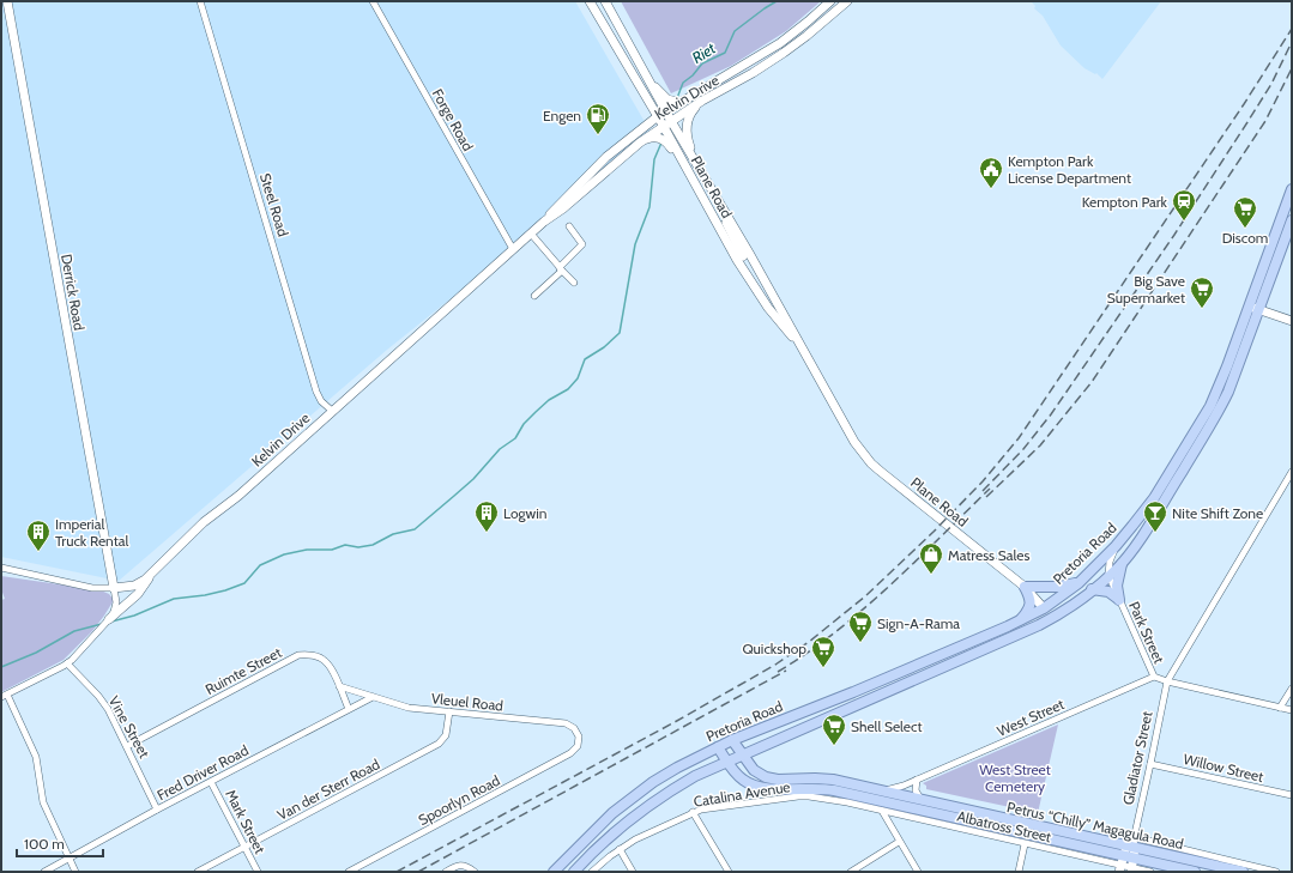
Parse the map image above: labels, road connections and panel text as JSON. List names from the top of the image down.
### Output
{
  "streets": {
    "main road": ["Pretoria Road", "Petrus “Chilly” Magagula Road"],
    "street": [
      "Kelvin Drive",
      "Forge Road",
      "Plane Road",
      "Steel Road",
      "Derrick Road",
      "Park Street",
      "Ruimte Street",
      "Vleuel Road",
      "West Street",
      "Vine Street",
      "Gladiator Street",
      "Willow Street",
      "Fred Driver Road",
      "Van der Sterr Road",
      "Catalina Avenue",
      "Spoorlyn Road",
      "Mark Street",
      "Albatross Street"
    ]
  },
  "crossings": [
    ["Kelvin Drive", "Forge Road"],
    ["Kelvin Drive", "Plane Road"],
    ["Kelvin Drive", "Steel Road"],
    ["Kelvin Drive", "Derrick Road"],
    ["Plane Road", "Pretoria Road"],
    ["Pretoria Road", "Park Street"],
    ["Pretoria Road", "Petrus “Chilly” Magagula Road"],
    ["Park Street", "West Street"],
    ["Park Street", "Gladiator Street"],
    ["Ruimte Street", "Vleuel Road"],
    ["Ruimte Street", "Vine Street"],
    ["Ruimte Street", "Fred Driver Road"],
    ["Vleuel Road", "Fred Driver Road"],
    ["Vleuel Road", "Van der Sterr Road"],
    ["Vleuel Road", "Spoorlyn Road"],
    ["West Street", "Petrus “Chilly” Magagula Road"],
    ["Vine Street", "Fred Driver Road"],
    ["Gladiator Street", "Willow Street"],
    ["Gladiator Street", "Petrus “Chilly” Magagula Road"],
    ["Gladiator Street", "Albatross Street"],
    ["Fred Driver Road", "Mark Street"],
    ["Van der Sterr Road", "Mark Street"],
    ["Catalina Avenue", "Albatross Street"],
    ["Petrus “Chilly” Magagula Road", "Albatross Street"]
  ],
  "water": ["Riet"],
  "parks": ["West Street Cemetery"],
  "places": {
    "fuel station": ["Engen"],
    "public building": ["Kempton Park License Department"],
    "station": ["Kempton Park"],
    "supermarket": [
      "Discom",
      "Big Save Supermarket",
      "Sign-A-Rama",
      "Quickshop",
      "Shell Select"
    ],
    "building": ["Logwin", "Imperial Truck Rental"],
    "bar": ["Nite Shift Zone"],
    "shop": ["Matress Sales"]
  },
  "scale_bar": "100 m"
}
